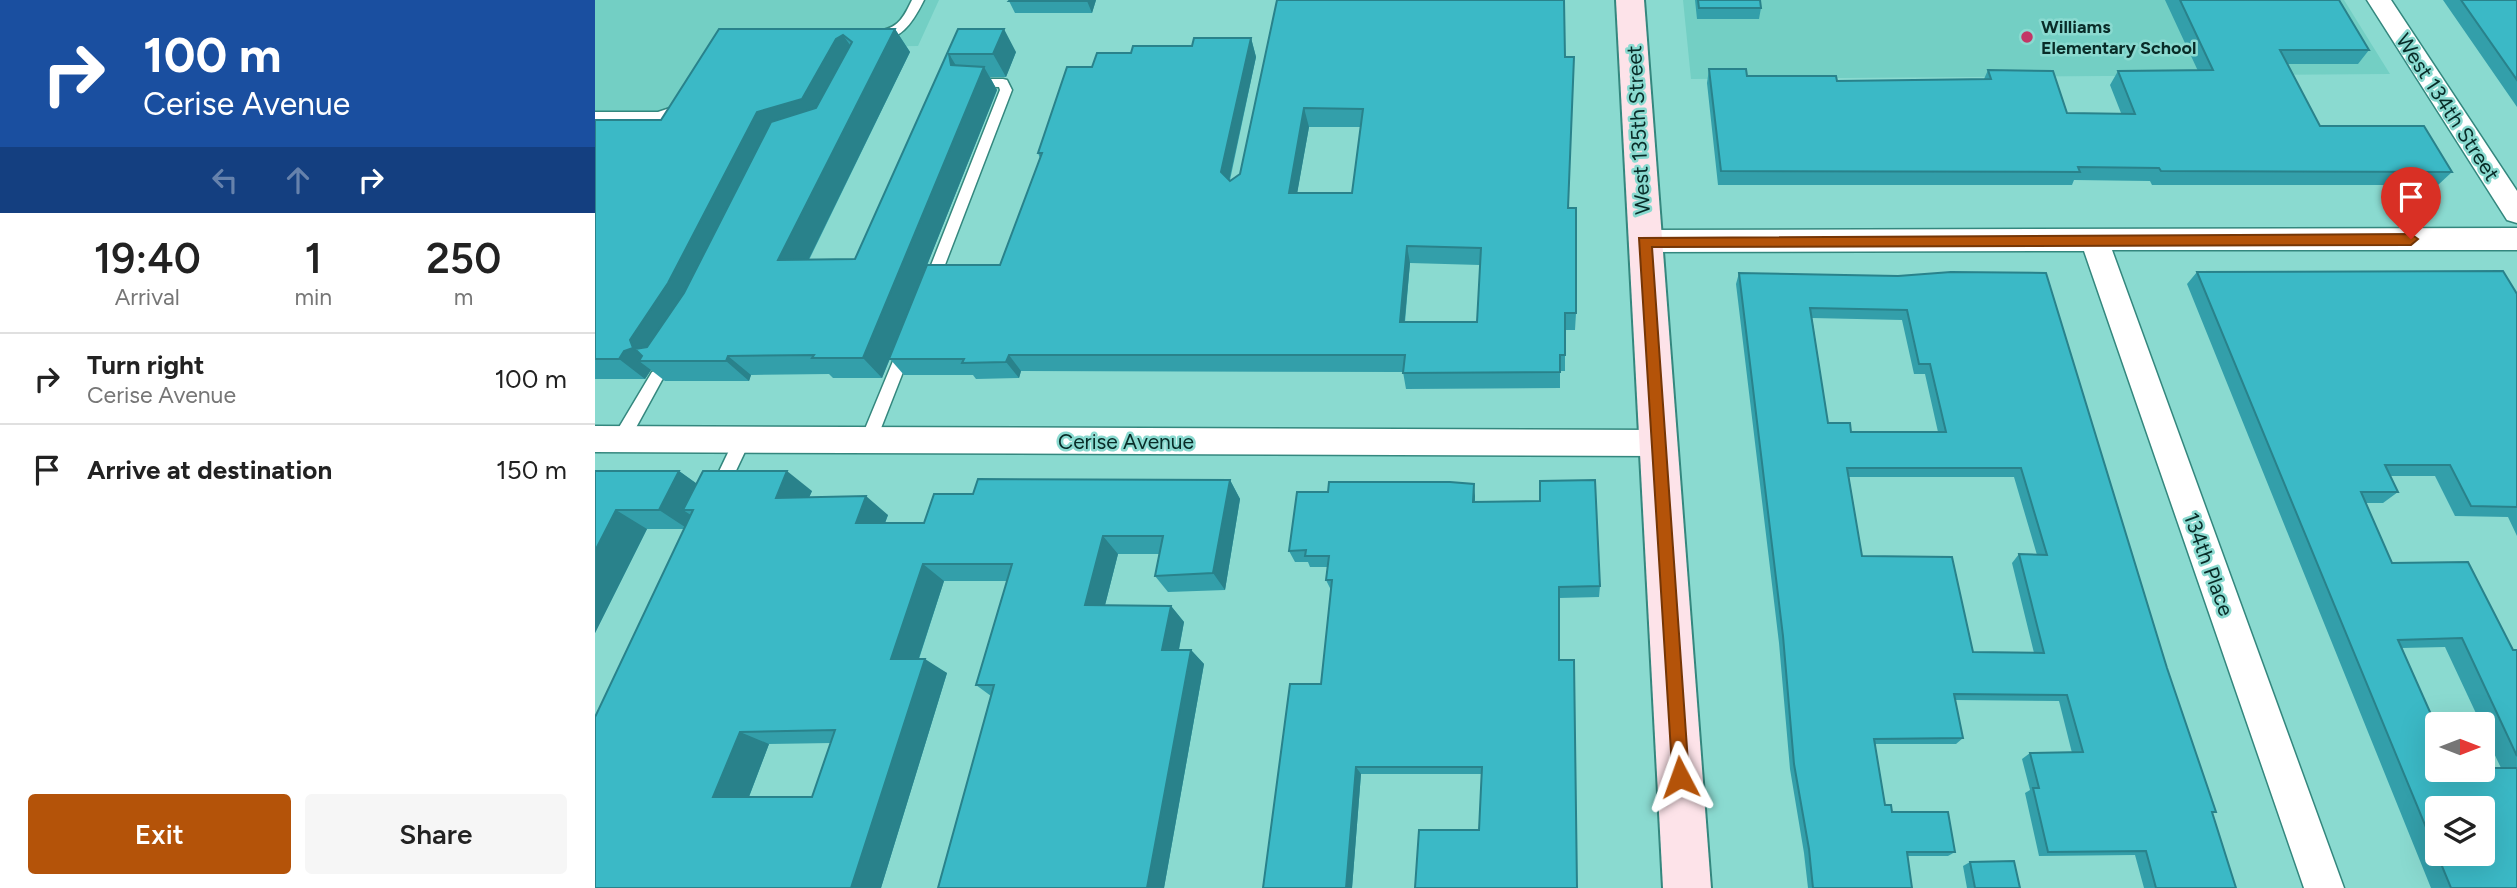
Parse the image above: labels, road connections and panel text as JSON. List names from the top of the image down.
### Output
{
  "streets": {
    "street": [
      "West 134th Street",
      "West 135th Street",
      "Cerise Avenue",
      "134th Place"
    ]
  },
  "crossings": [
    ["West 135th Street", "Cerise Avenue"]
  ],
  "places": ["Williams Elementary School"],
  "north": "right",
  "page": {
    "turn": ["100 m", "Cerise Avenue"],
    "eta": [
      "19:40",
      "Arrival",
      "1",
      "min",
      "250",
      "m"
    ],
    "list": [
      {
        "name": "Turn right",
        "note": "Cerise Avenue",
        "value": "100 m"
      },
      {
        "name": "Arrive at destination",
        "value": "150 m"
      }
    ],
    "buttons": ["Exit", "Share"]
  }
}
